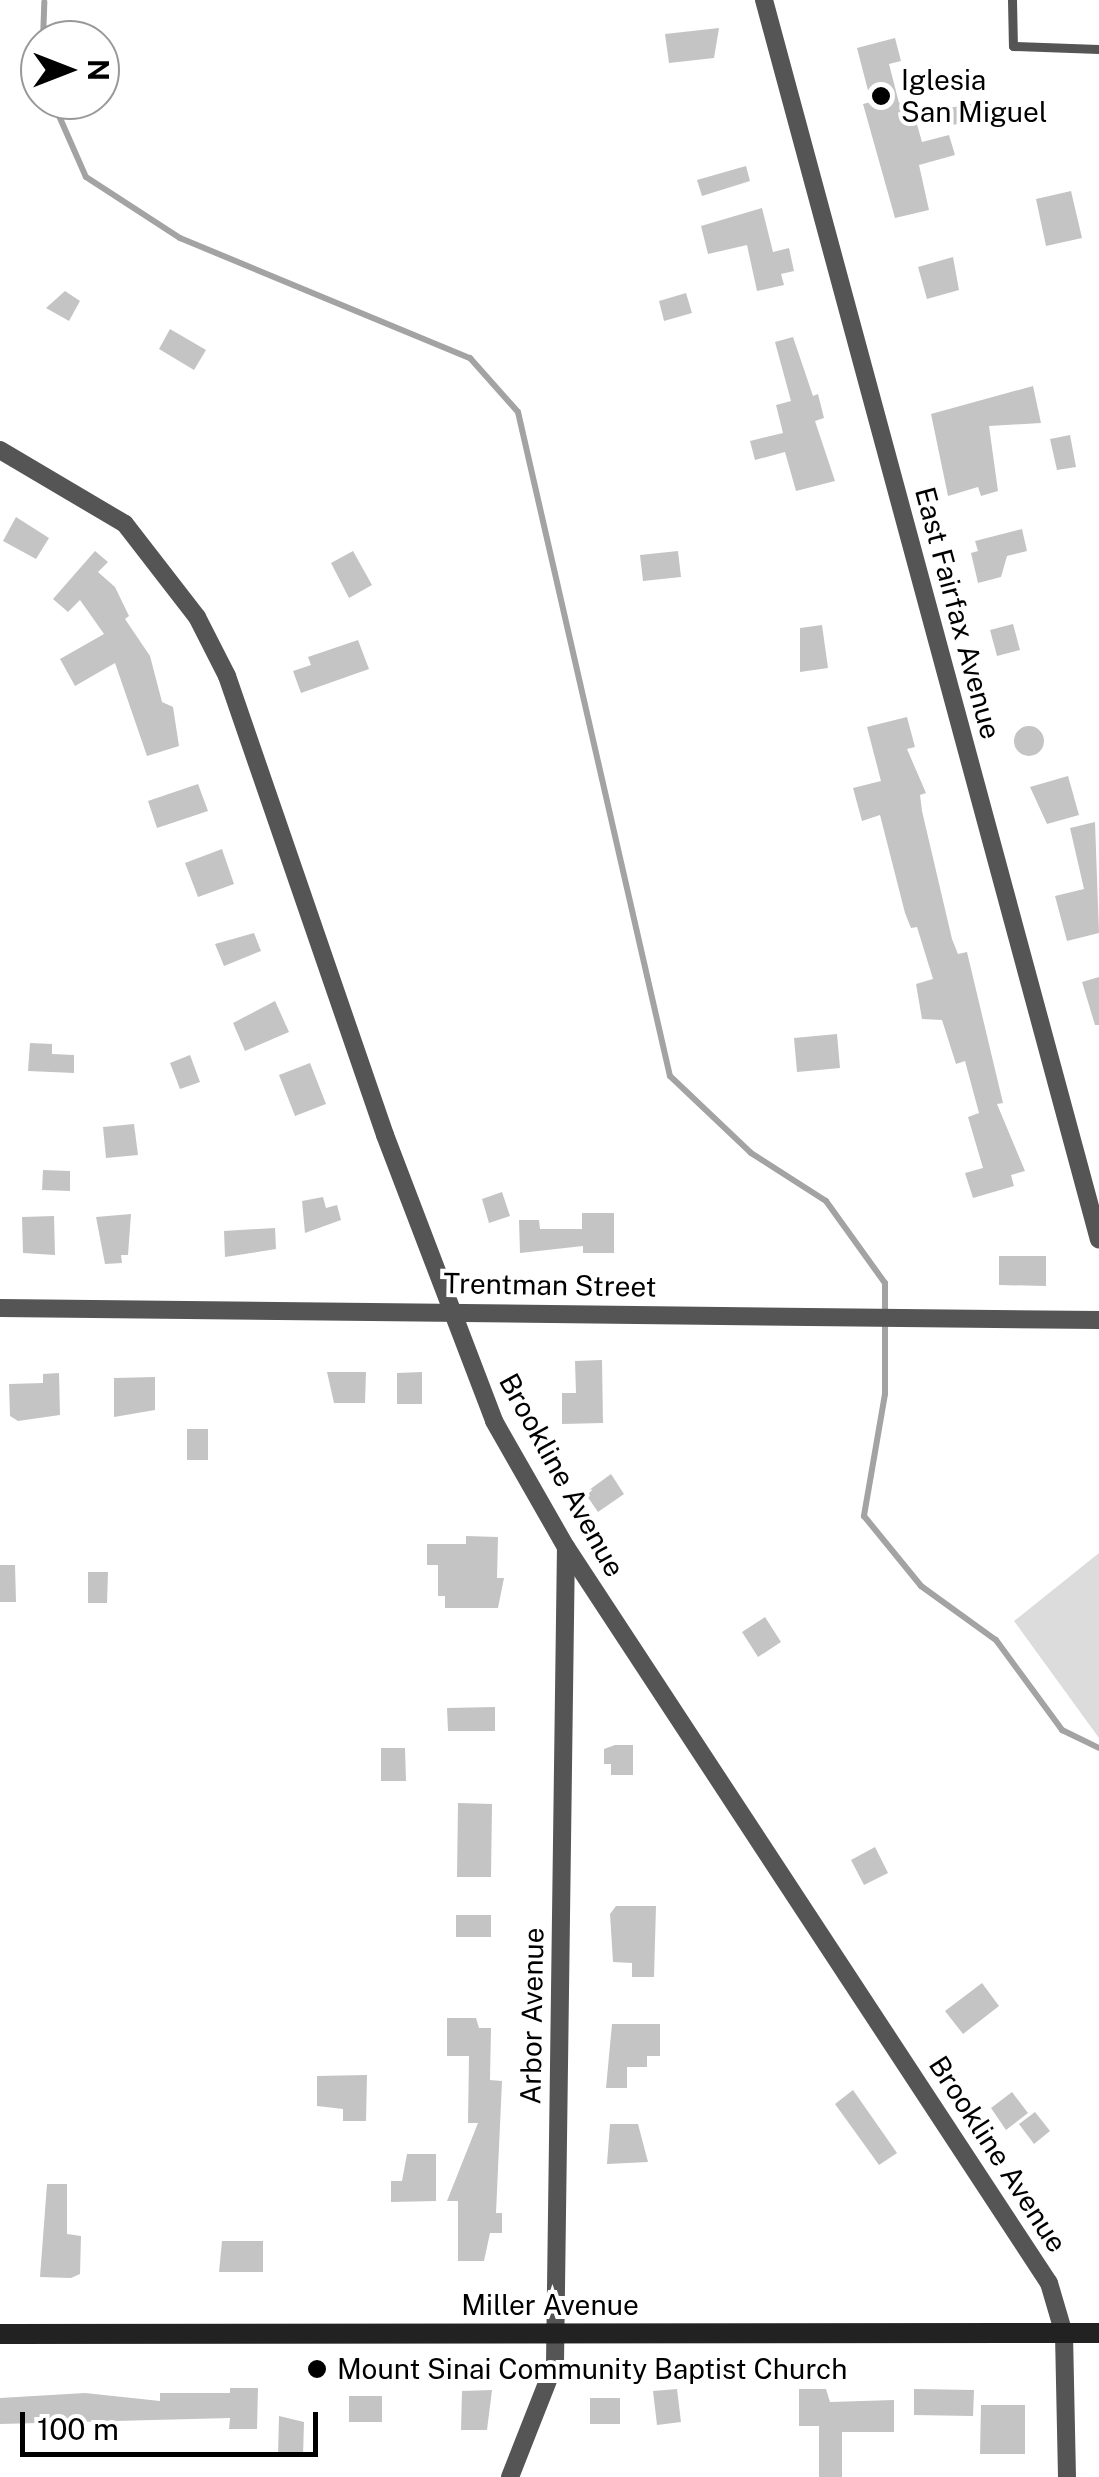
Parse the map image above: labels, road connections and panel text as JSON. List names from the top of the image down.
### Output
{
  "streets": {
    "main road": ["Miller Avenue"],
    "street": [
      "East Fairfax Avenue",
      "Trentman Street",
      "Brookline Avenue",
      "Arbor Avenue"
    ]
  },
  "crossings": [
    ["Trentman Street", "Brookline Avenue"],
    ["Brookline Avenue", "Arbor Avenue"],
    ["Brookline Avenue", "Miller Avenue"],
    ["Arbor Avenue", "Miller Avenue"]
  ],
  "places": ["Iglesia San Miguel", "Mount Sinai Community Baptist Church"],
  "scale_bar": "100 m",
  "north": "right"
}
